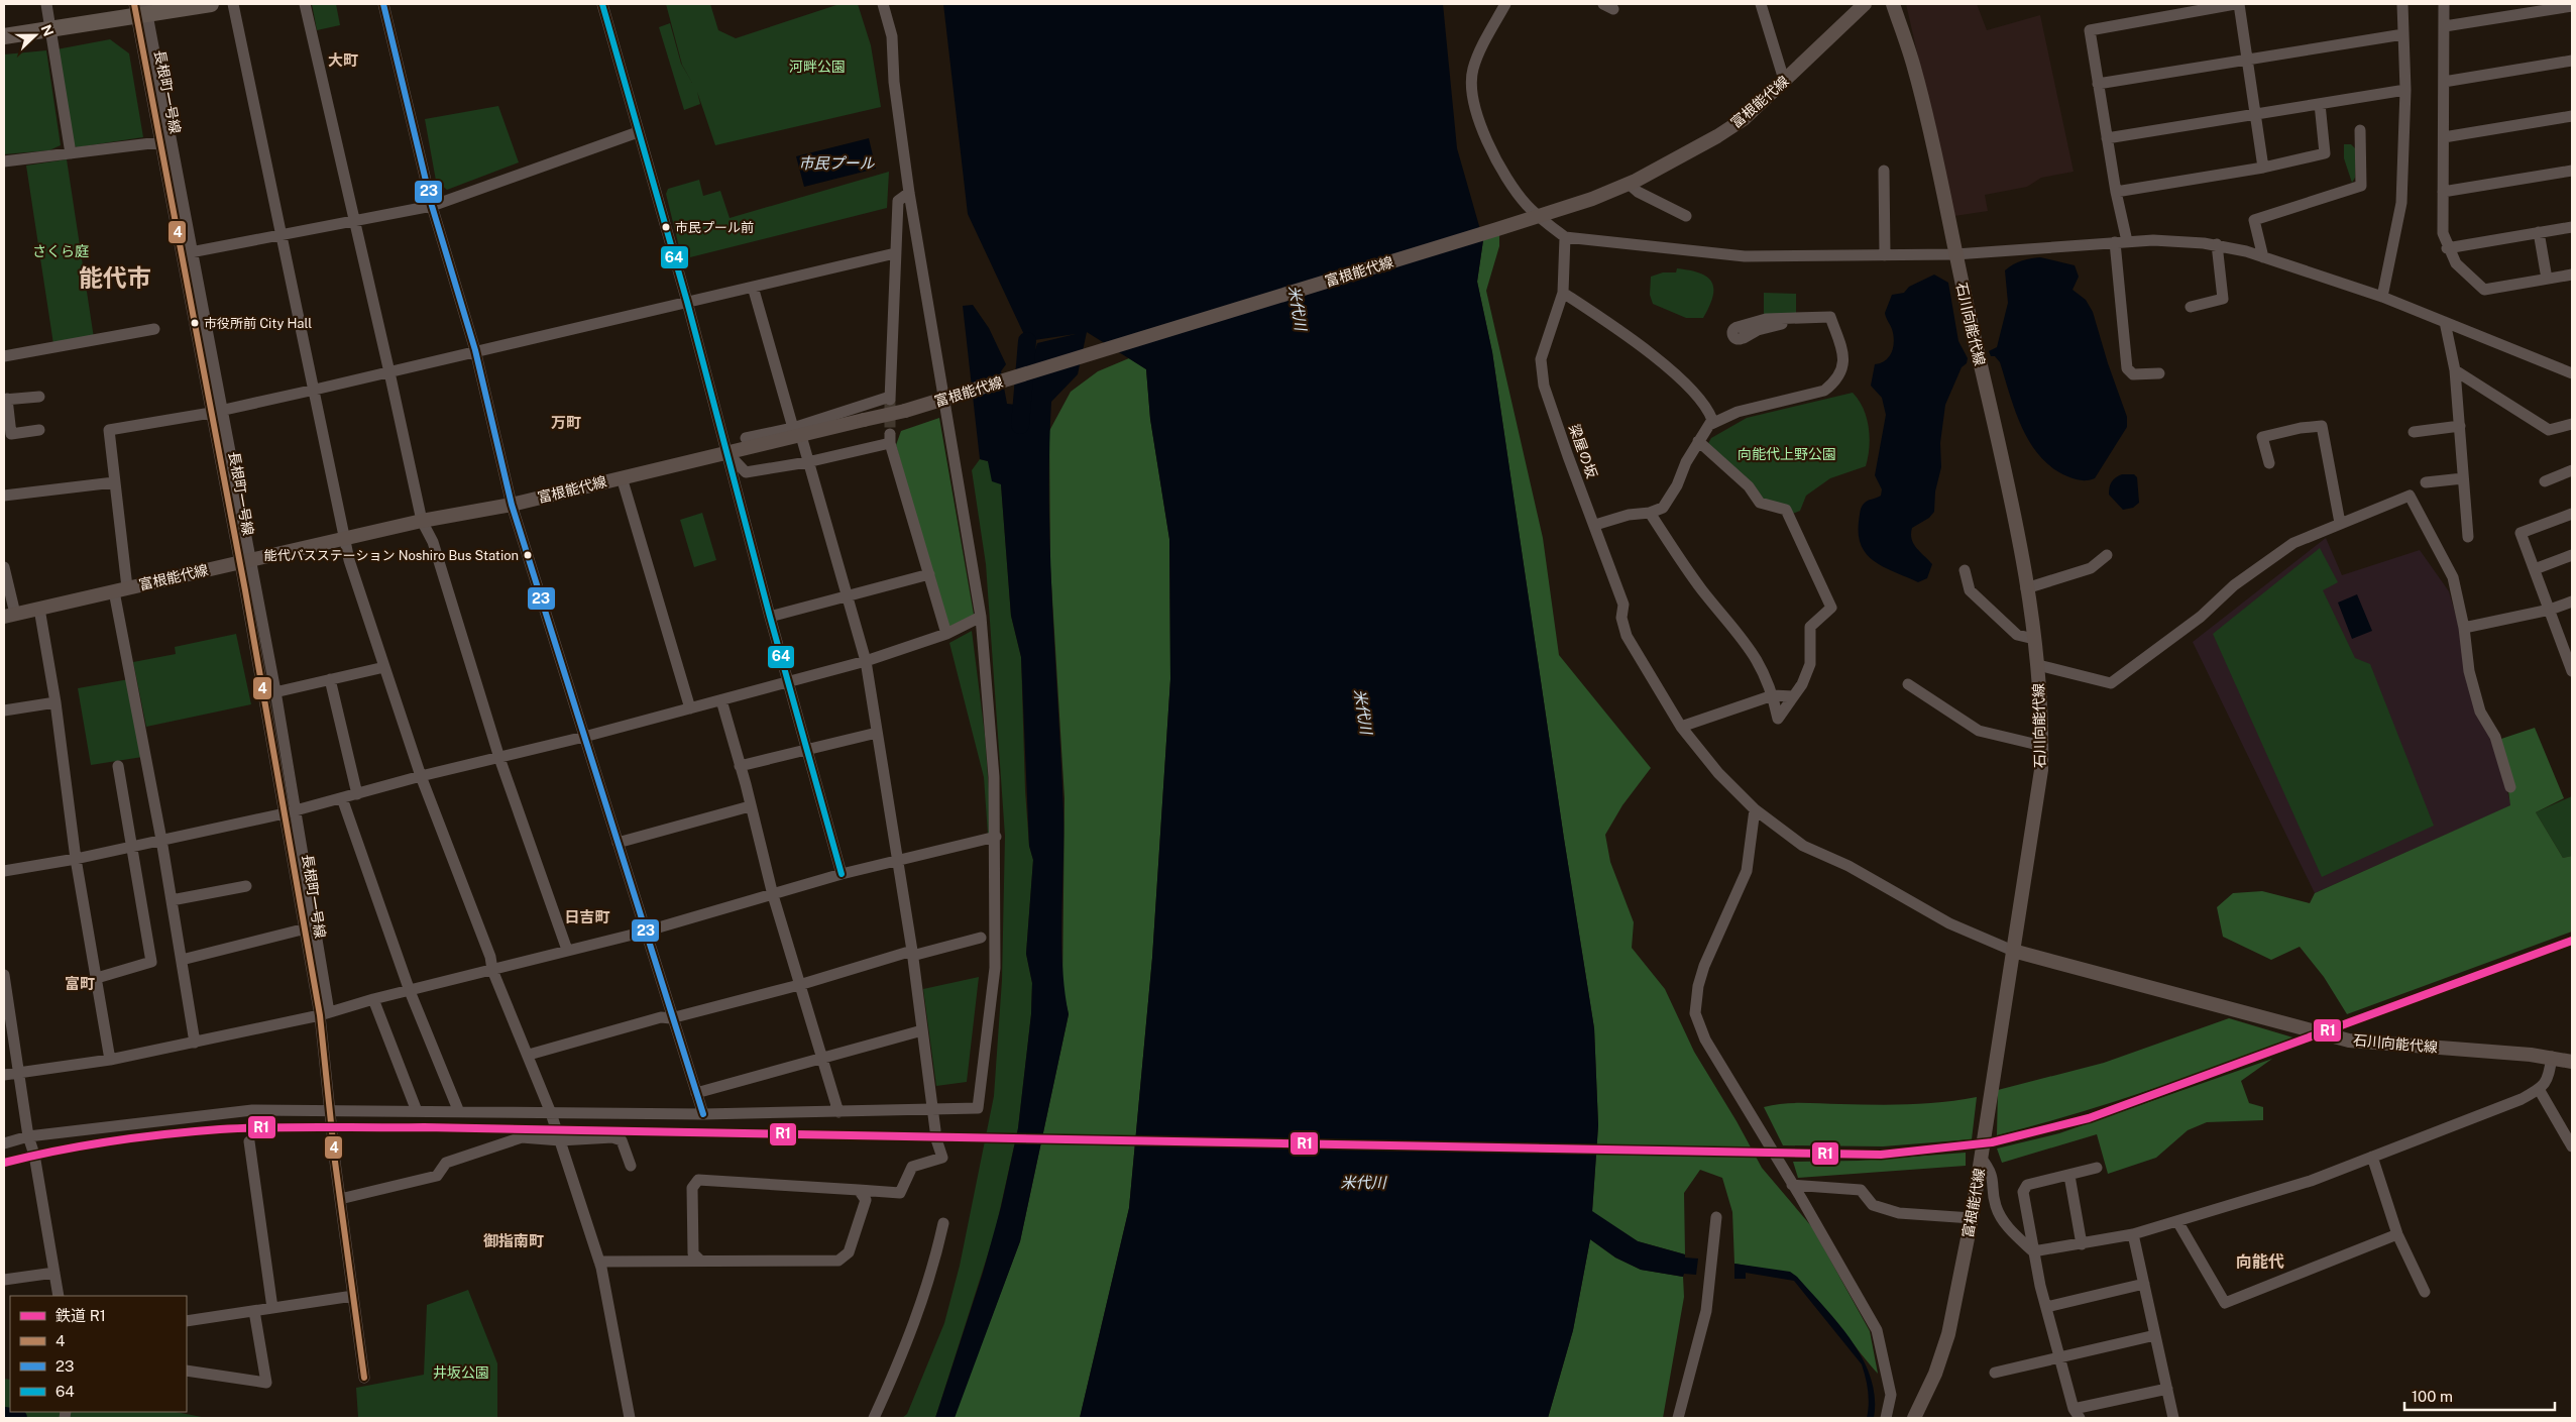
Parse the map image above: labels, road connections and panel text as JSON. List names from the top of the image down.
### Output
{
  "streets": {
    "main road": ["富根能代線", "石川向能代線"],
    "street": ["長根町一号線", "梁屋の坂"]
  },
  "crossings": [
    ["長根町一号線", "富根能代線"],
    ["富根能代線", "石川向能代線"],
    ["富根能代線", "梁屋の坂"],
    ["石川向能代線", "梁屋の坂"]
  ],
  "districts": [
    "大町",
    "能代市",
    "万町",
    "日吉町",
    "富町",
    "御指南町",
    "向能代"
  ],
  "water": ["市民プール", "米代川"],
  "parks": [
    "河畔公園",
    "さくら庭",
    "向能代上野公園",
    "井坂公園"
  ],
  "places": ["市民プール前", "市役所前 City Hall", "能代バスステーション Noshiro Bus Station"],
  "lines": [
    "transit line 4",
    "transit line 23",
    "transit line 64",
    "rail line R1"
  ],
  "legend": [
    "鉄道 R1",
    "4",
    "23",
    "64"
  ],
  "scale_bar": "100 m",
  "north": "right"
}
